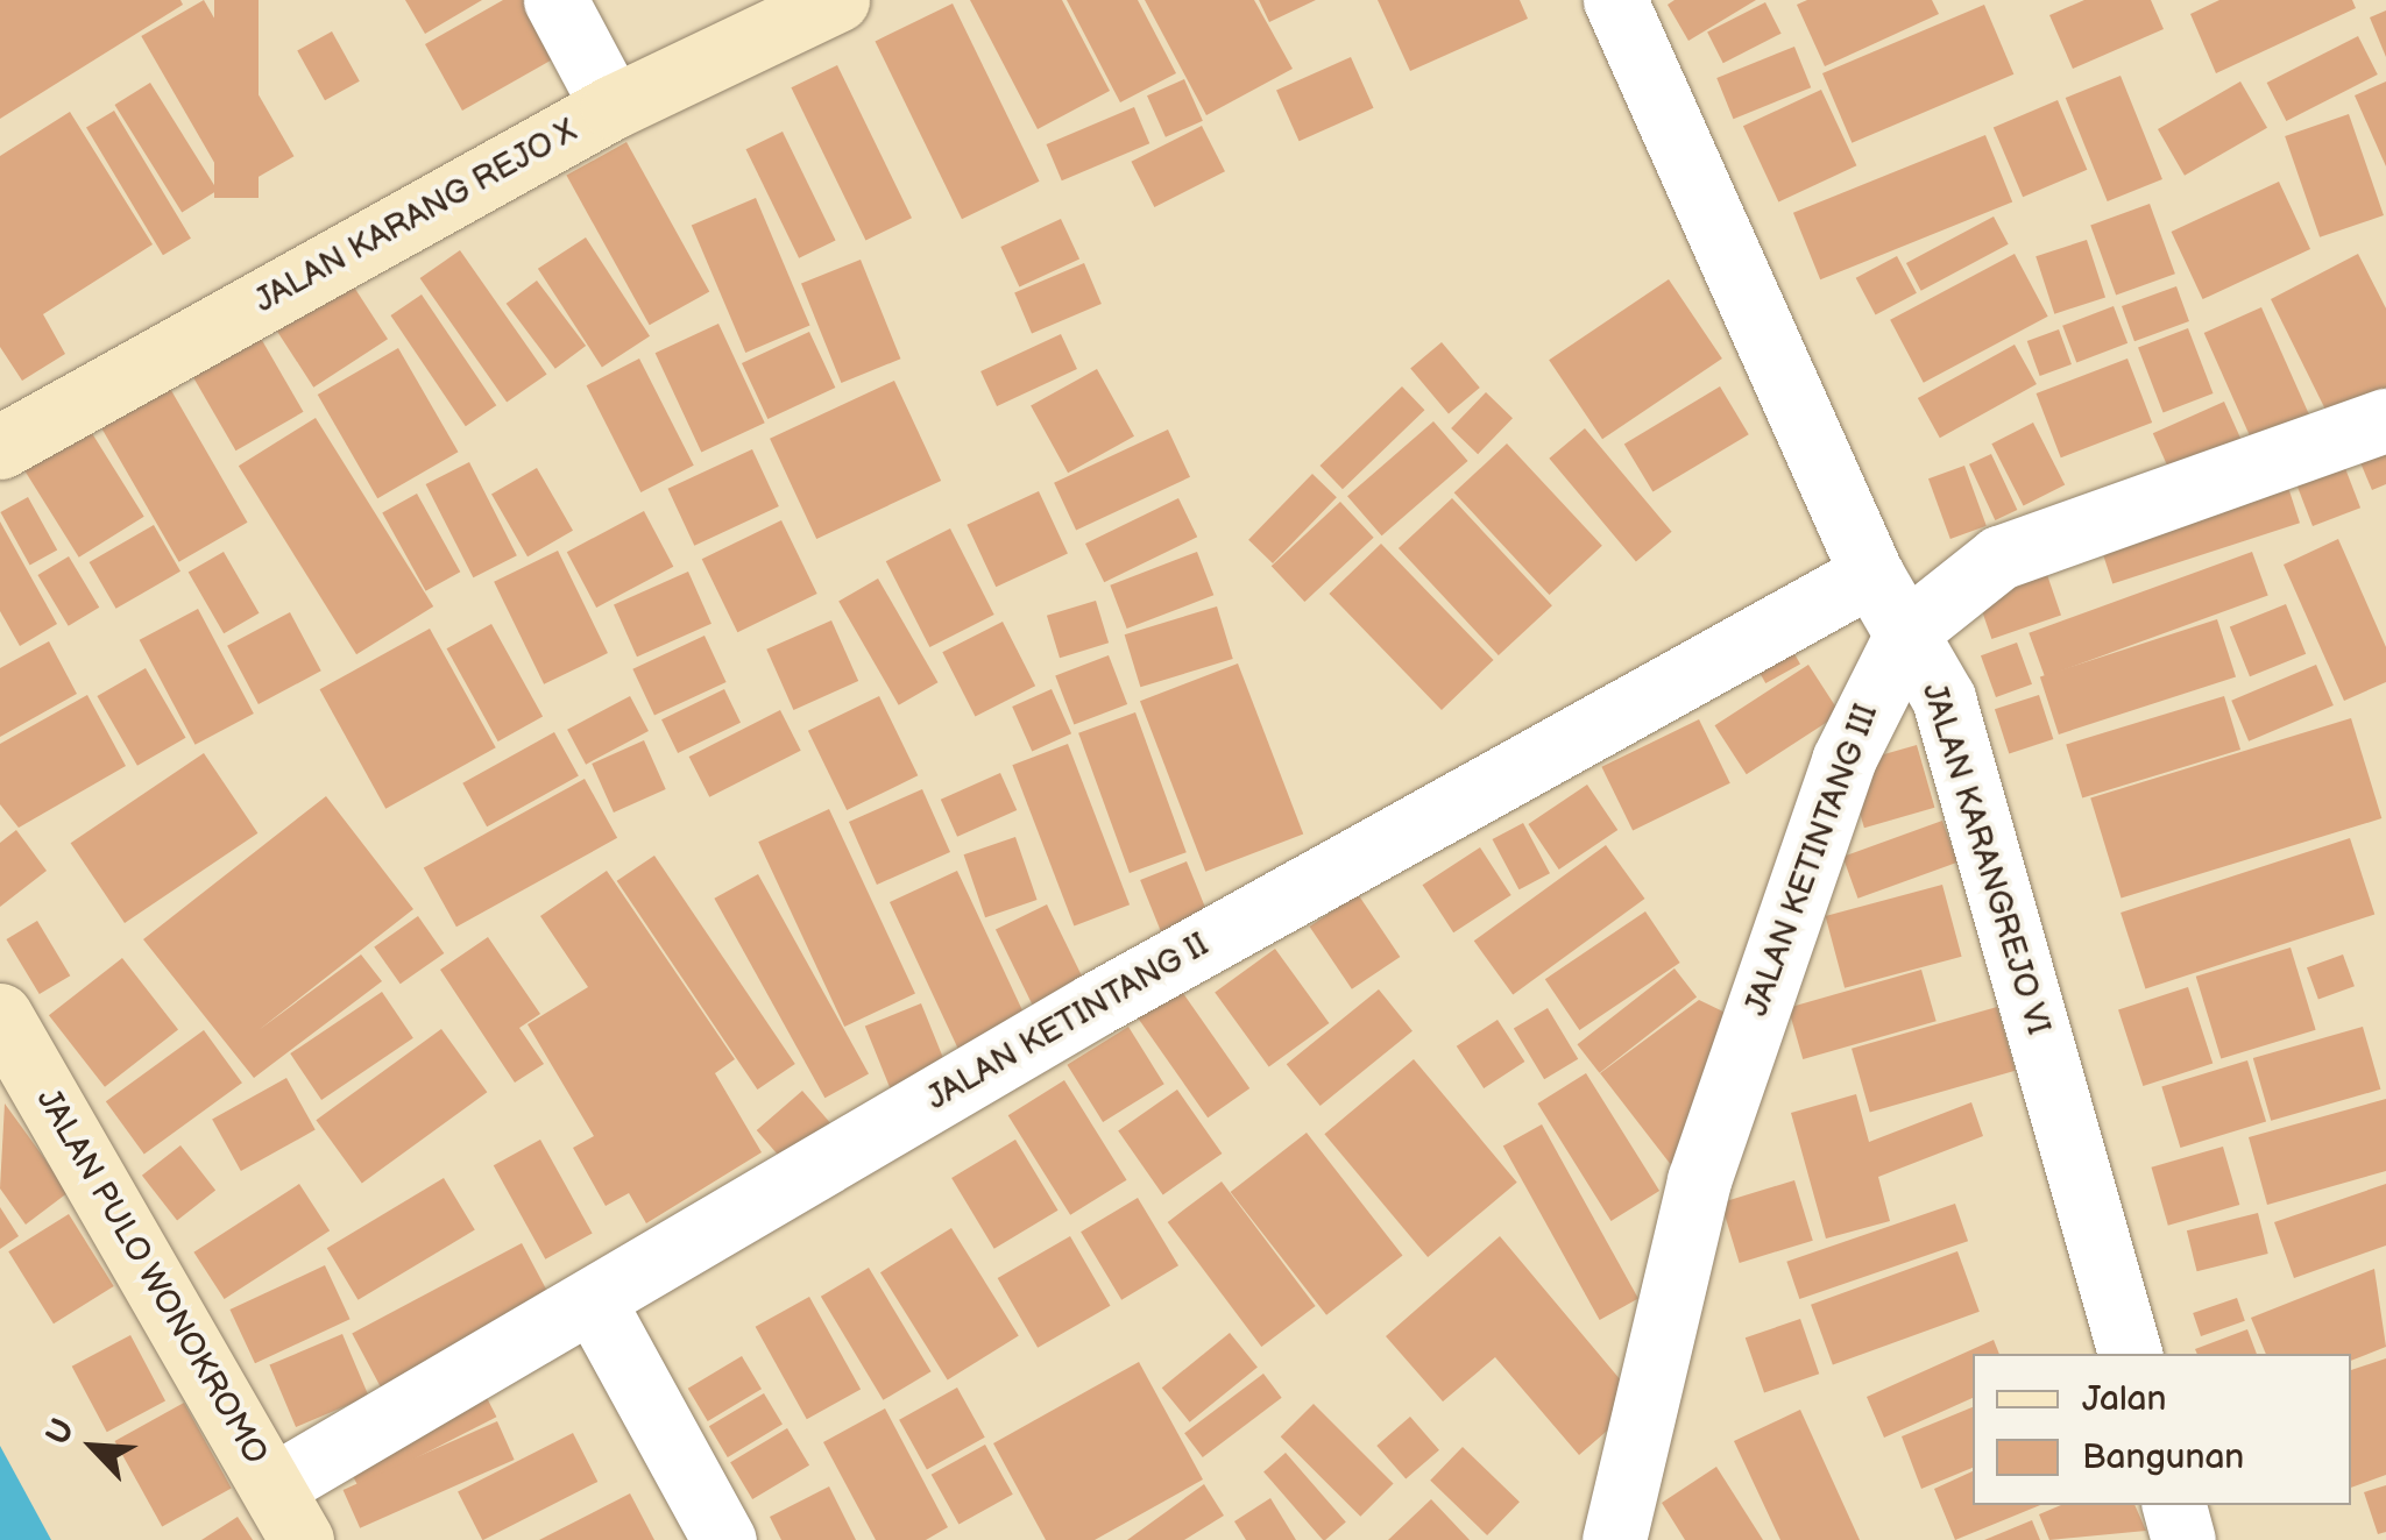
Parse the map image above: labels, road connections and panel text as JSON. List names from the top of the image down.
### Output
{
  "streets": {
    "street": [
      "JALAN KARANG REJO X",
      "JALAN KARANGREJO VI",
      "JALAN KETINTANG III",
      "JALAN KETINTANG II",
      "JALAN PULO WONOKROMO"
    ]
  },
  "crossings": [
    ["JALAN KARANGREJO VI", "JALAN KETINTANG III"],
    ["JALAN KARANGREJO VI", "JALAN KETINTANG II"],
    ["JALAN KETINTANG II", "JALAN PULO WONOKROMO"]
  ],
  "legend": ["Jalan", "Bangunan"],
  "north": "top left"
}
